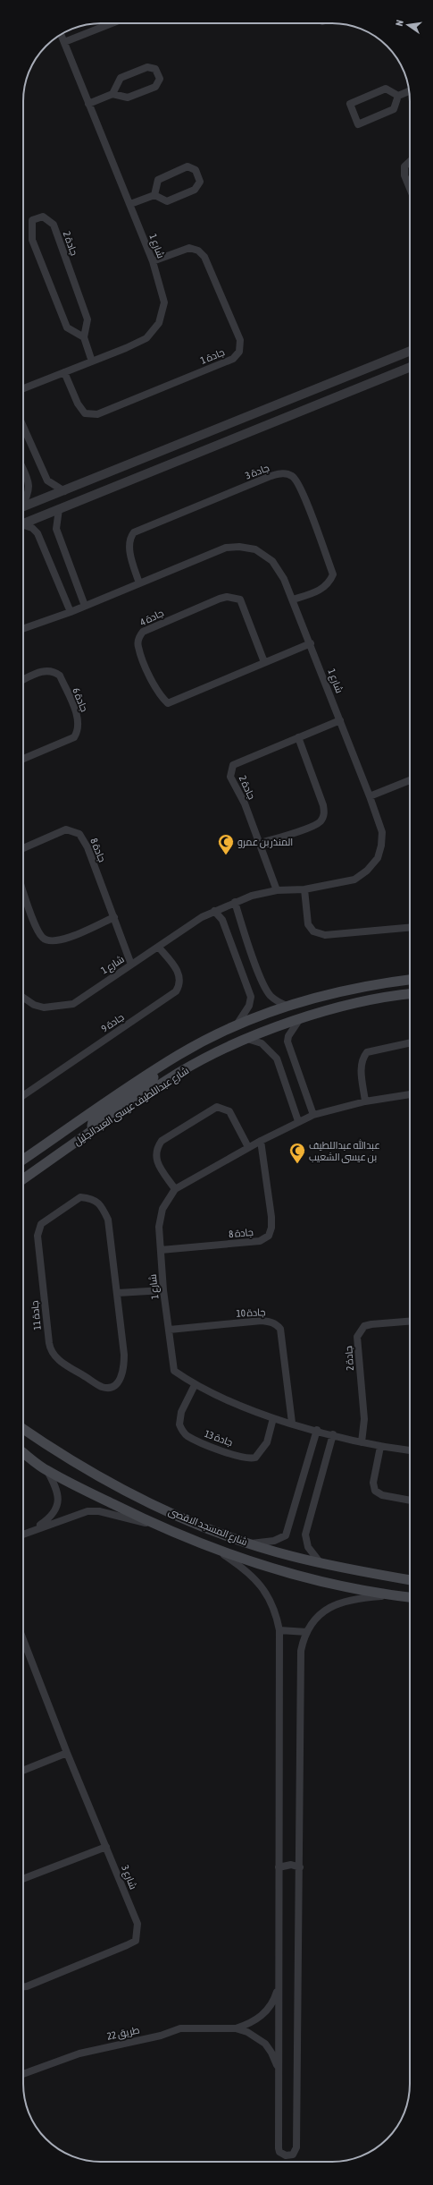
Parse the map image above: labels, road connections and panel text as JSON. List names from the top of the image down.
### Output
{
  "streets": {
    "main road": ["شارع عبداللطيف عيسى العبدالجليل", "شارع المسجد الاقصى"],
    "street": [
      "جادة 2",
      "شارع 1",
      "جادة 1",
      "جادة 3",
      "جادة 4",
      "جادة 6",
      "جادة 8",
      "جادة 9",
      "جادة 10",
      "جادة 11",
      "جادة 13",
      "شارع 3",
      "طريق 22"
    ]
  },
  "crossings": [
    ["جادة 2", "شارع 1"],
    ["شارع 1", "جادة 1"],
    ["شارع 1", "جادة 3"],
    ["شارع 1", "جادة 4"],
    ["شارع 1", "جادة 8"],
    ["شارع 1", "جادة 9"],
    ["شارع 1", "جادة 10"],
    ["شارع 1", "جادة 13"]
  ],
  "places": {
    "mosque": ["المنذر بن عمرو", "عبدالله عبداللطيف بن عيسى الشعيب"]
  },
  "north": "left"
}
